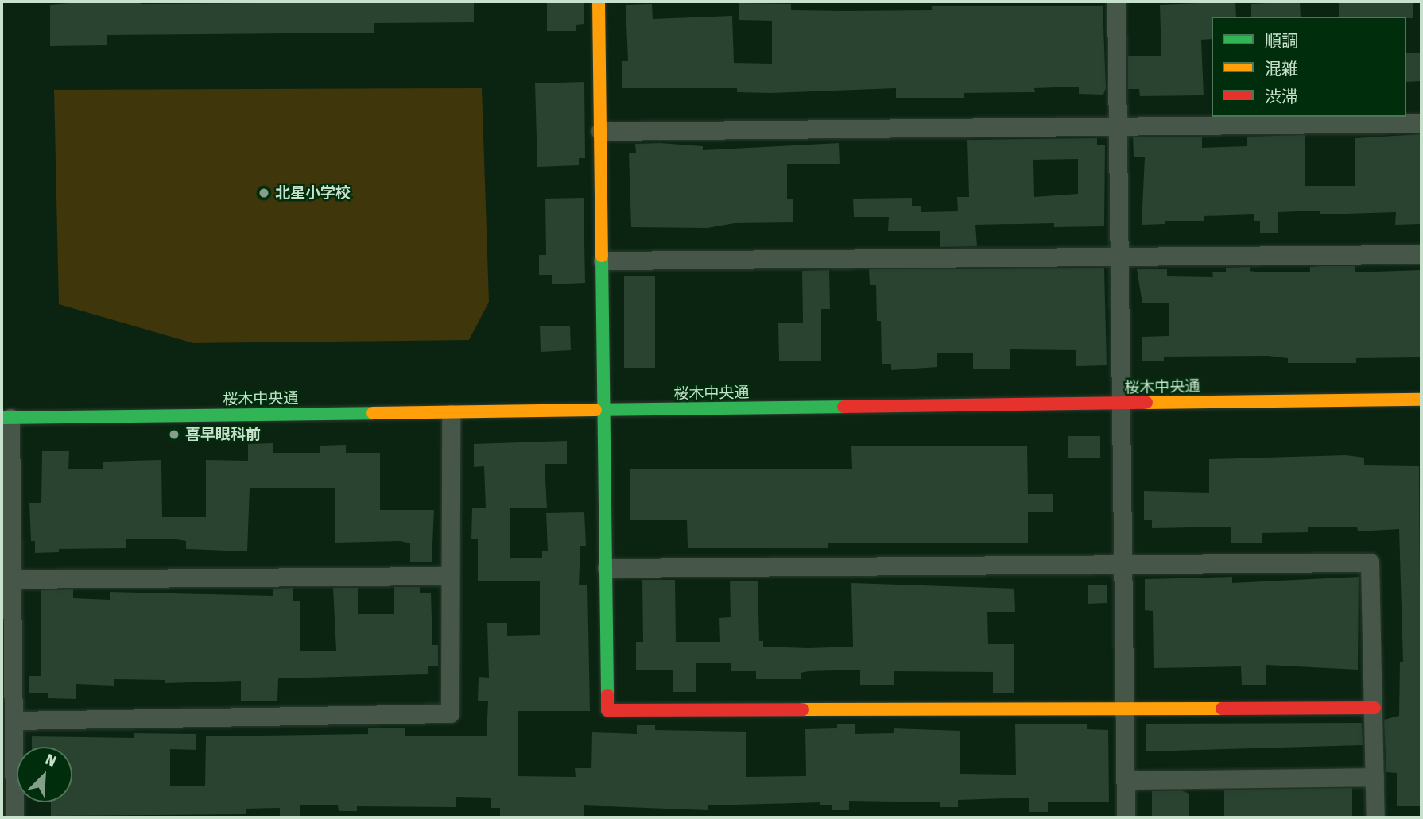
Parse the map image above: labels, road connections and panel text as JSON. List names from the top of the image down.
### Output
{
  "streets": {
    "street": ["桜木中央通"]
  },
  "places": ["北星小学校", "喜早眼科前"],
  "legend": ["順調", "混雑", "渋滞"],
  "north": "top right"
}
